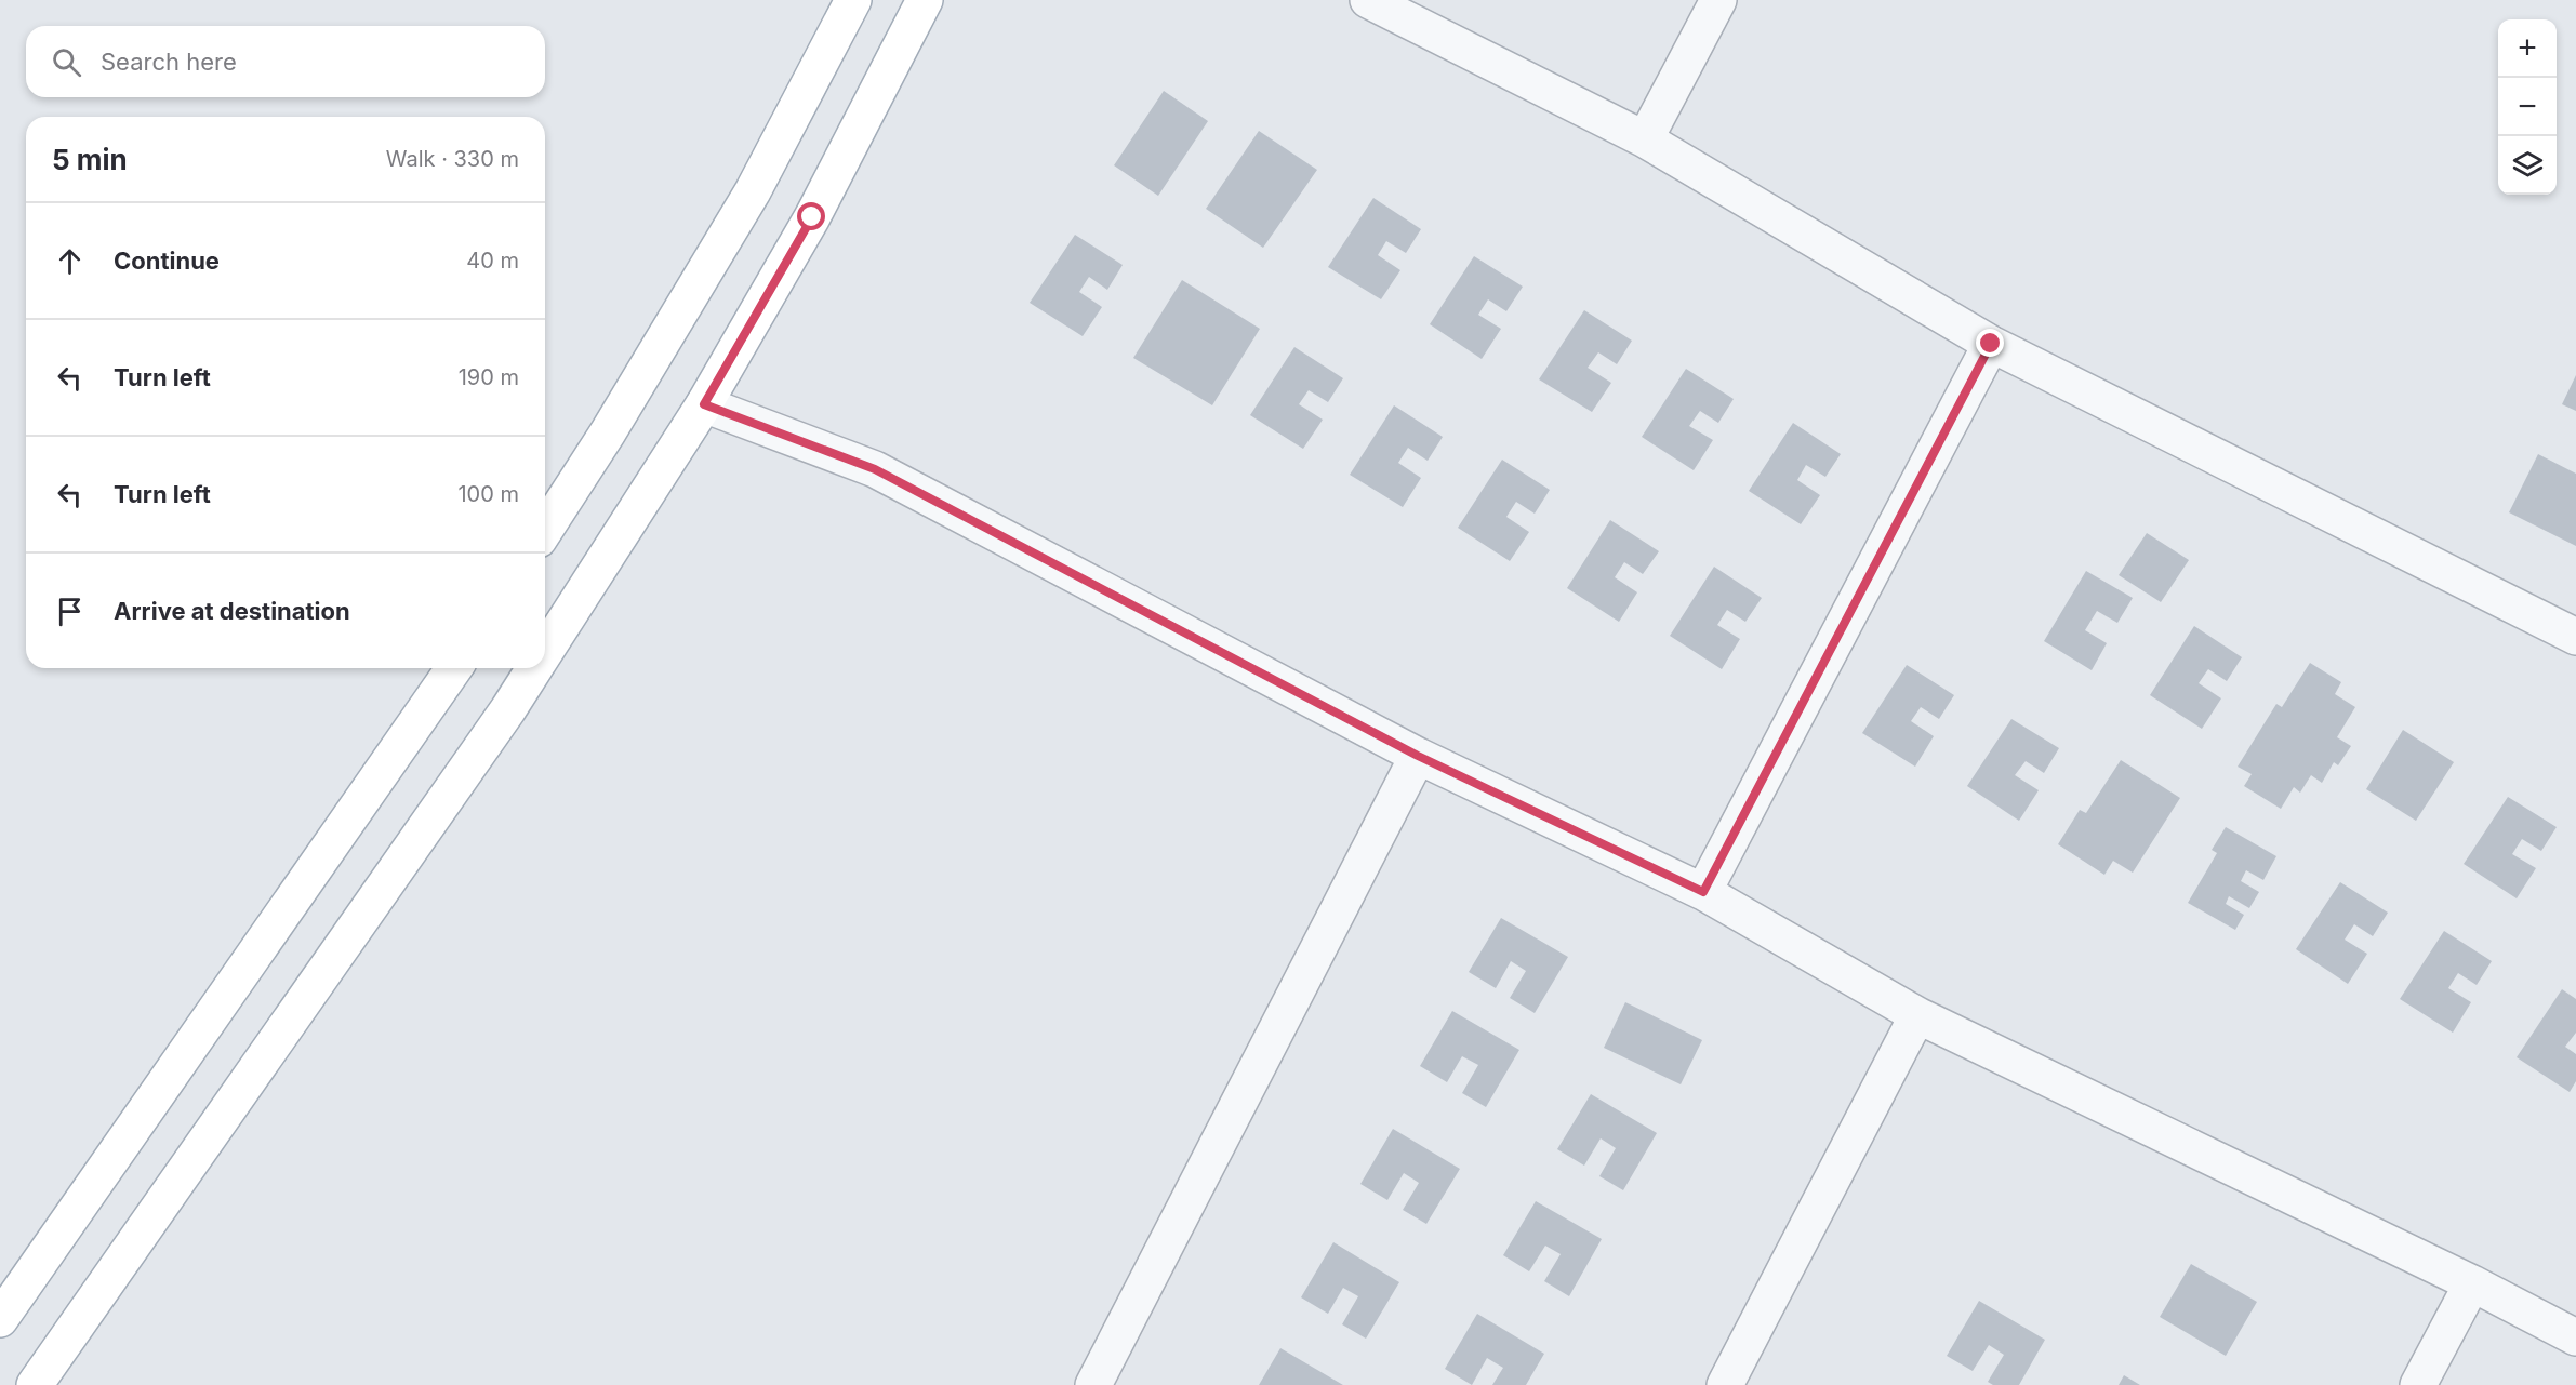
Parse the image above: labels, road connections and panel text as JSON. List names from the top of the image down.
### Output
{
  "page": {
    "map_buttons": ["+", "−"],
    "search": "Search here",
    "heading": ["5 min", "Walk · 330 m"],
    "list": [
      ["Continue", "40 m"],
      ["Turn left", "190 m"],
      ["Turn left", "100 m"],
      "Arrive at destination"
    ]
  }
}
